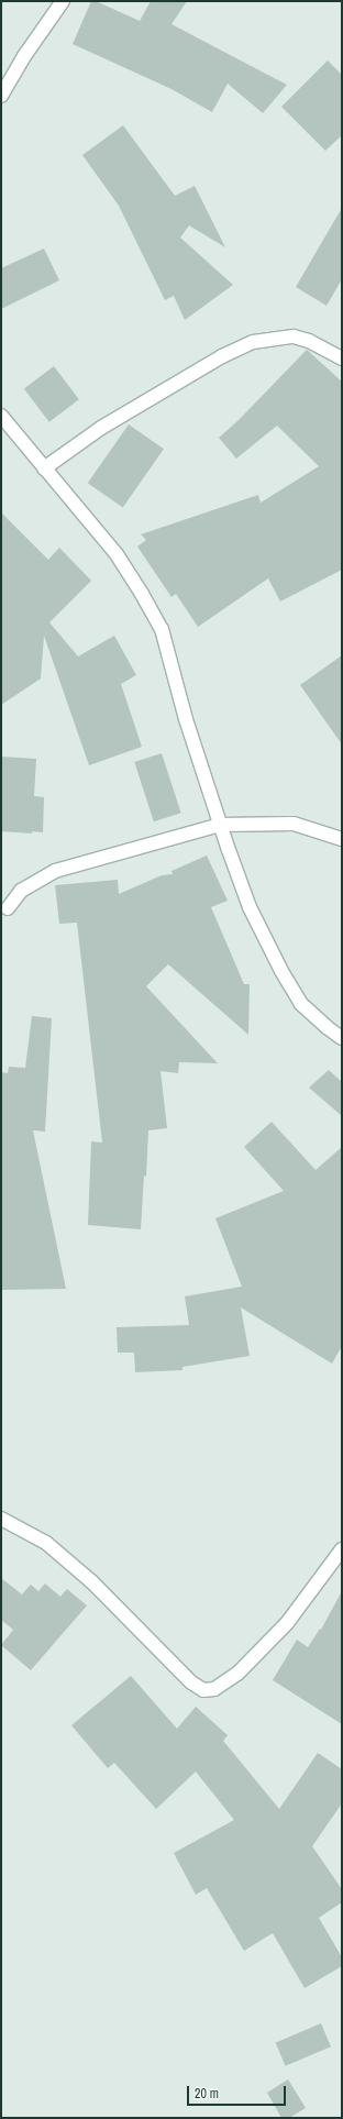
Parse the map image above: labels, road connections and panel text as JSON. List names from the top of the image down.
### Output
{
  "scale_bar": "20 m"
}
